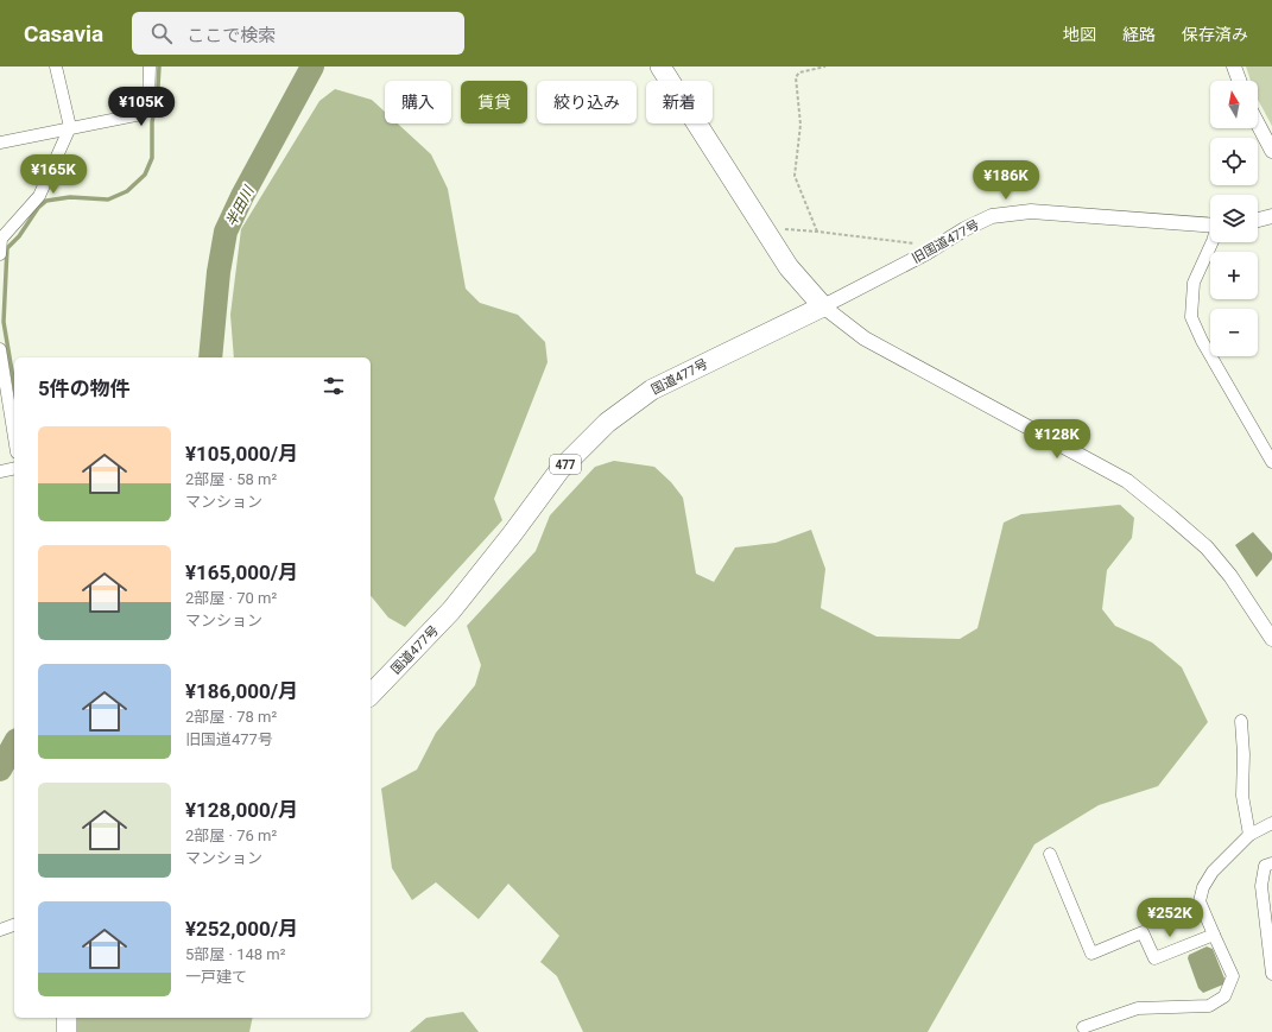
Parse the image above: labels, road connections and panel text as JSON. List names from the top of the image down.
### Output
{
  "streets": {
    "highway": ["国道477号", "477"],
    "street": ["旧国道477号"]
  },
  "crossings": [
    ["旧国道477号", "国道477号"]
  ],
  "water": ["半田川"],
  "north": "top",
  "page": {
    "header": "Casavia",
    "search": "ここで検索",
    "nav": ["地図", "経路", "保存済み"],
    "map_buttons": ["+", "−"],
    "chip": [
      "購入",
      "賃貸",
      "絞り込み",
      "新着"
    ],
    "price": [
      "¥105K",
      "¥165K",
      "¥186K",
      "¥128K",
      "¥252K"
    ],
    "heading": "5件の物件",
    "list": [
      {
        "name": "¥105,000/月",
        "note": "2部屋 · 58 m² · マンション"
      },
      {
        "name": "¥165,000/月",
        "note": "2部屋 · 70 m² · マンション"
      },
      {
        "name": "¥186,000/月",
        "note": "2部屋 · 78 m² · 旧国道477号"
      },
      {
        "name": "¥128,000/月",
        "note": "2部屋 · 76 m² · マンション"
      },
      {
        "name": "¥252,000/月",
        "note": "5部屋 · 148 m² · 一戸建て"
      }
    ]
  }
}
